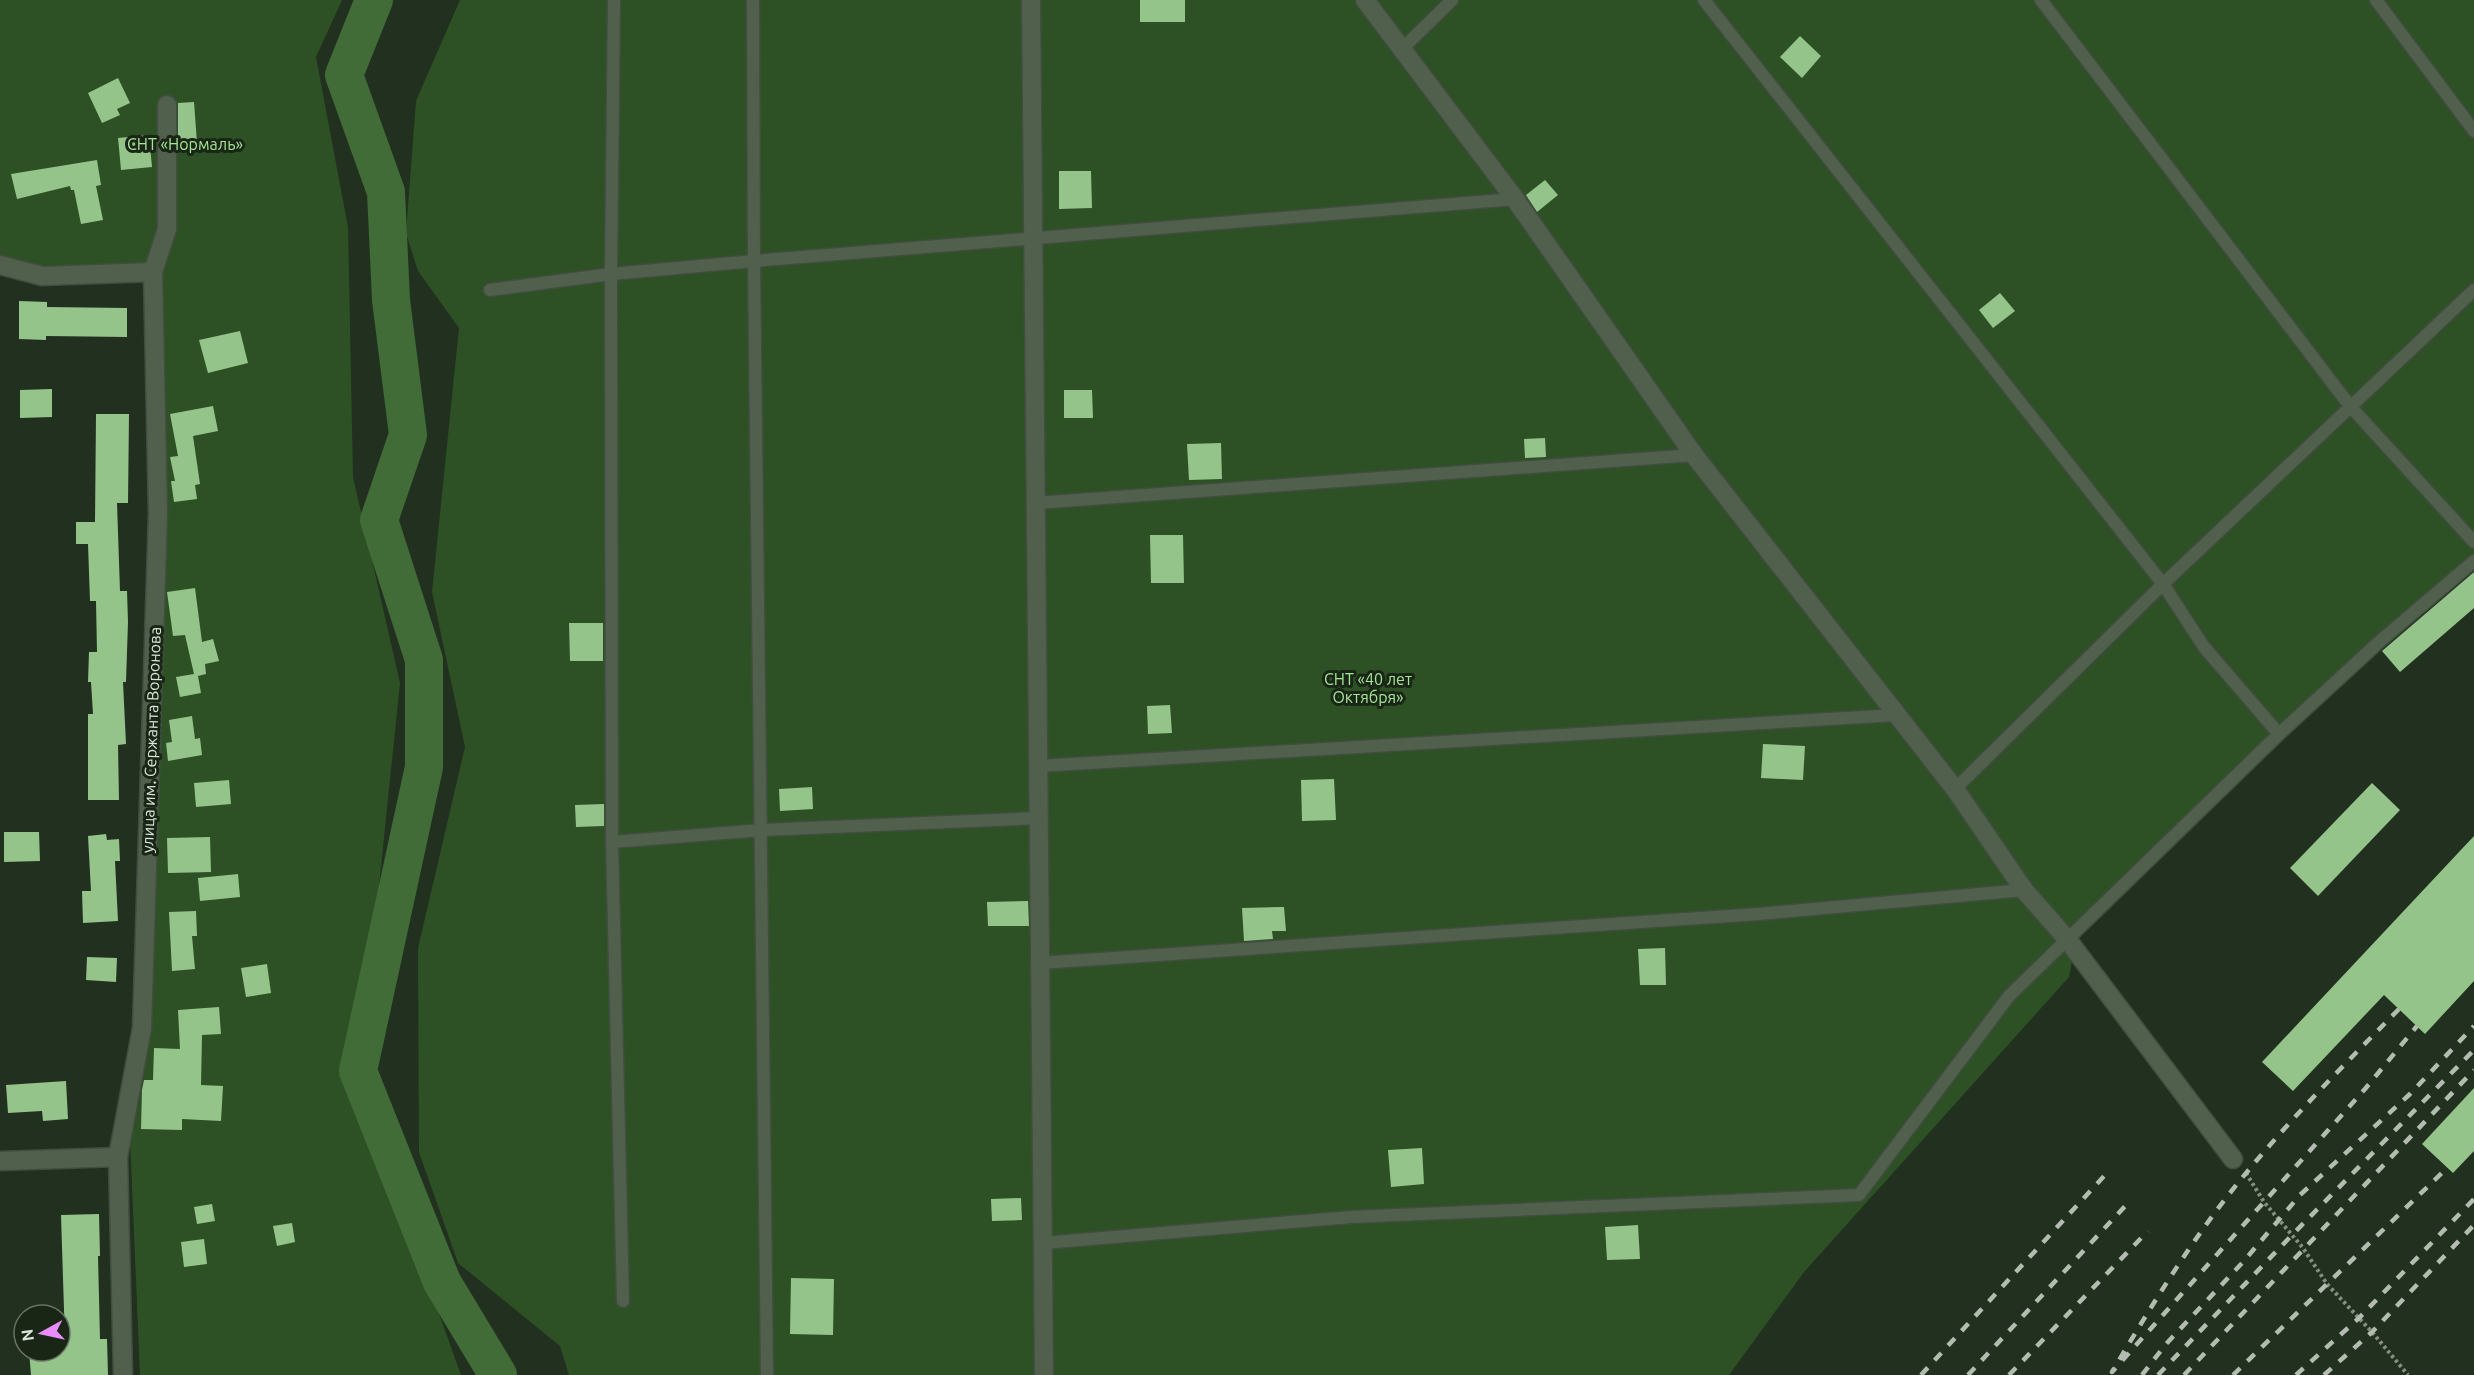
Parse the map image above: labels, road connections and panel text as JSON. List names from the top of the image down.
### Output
{
  "streets": {
    "street": ["улица им. Сержанта Воронова"]
  },
  "parks": ["СНТ «Нормаль»", "СНТ «40 лет Октября»"],
  "north": "left"
}
